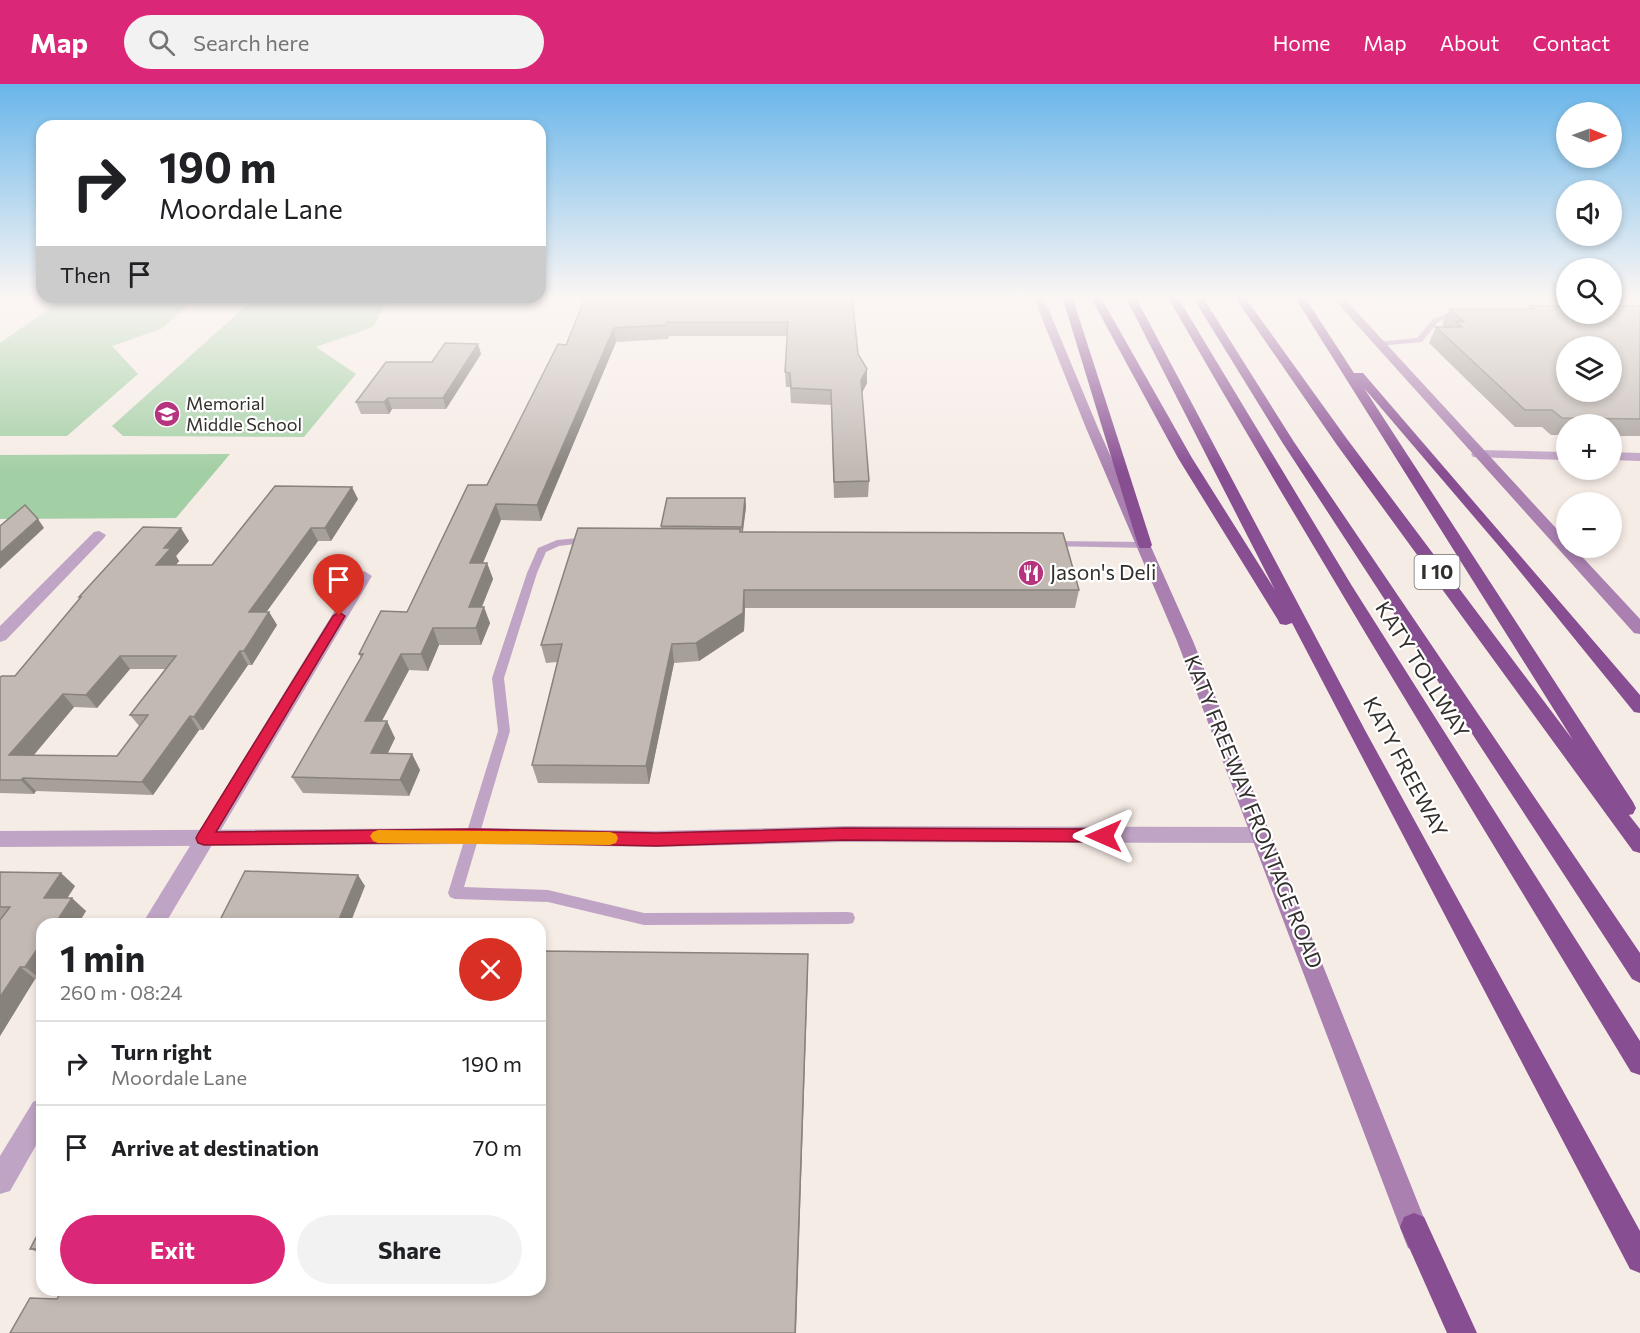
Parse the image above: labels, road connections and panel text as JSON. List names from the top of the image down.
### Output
{
  "streets": {
    "highway": ["I 10", "KATY TOLLWAY", "KATY FREEWAY"],
    "main road": ["KATY FREEWAY FRONTAGE ROAD"]
  },
  "places": {
    "school or university": ["Memorial Middle School"],
    "restaurant": ["Jason's Deli"]
  },
  "north": "right",
  "page": {
    "header": "Map",
    "search": "Search here",
    "nav": [
      "Home",
      "Map",
      "About",
      "Contact"
    ],
    "map_buttons": ["+", "−"],
    "turn": ["190 m", "Moordale Lane"],
    "then": "Then",
    "heading": ["1 min", "260 m · 08:24"],
    "list": [
      {
        "name": "Turn right",
        "note": "Moordale Lane",
        "value": "190 m"
      },
      {
        "name": "Arrive at destination",
        "value": "70 m"
      }
    ],
    "buttons": ["Exit", "Share"]
  }
}
